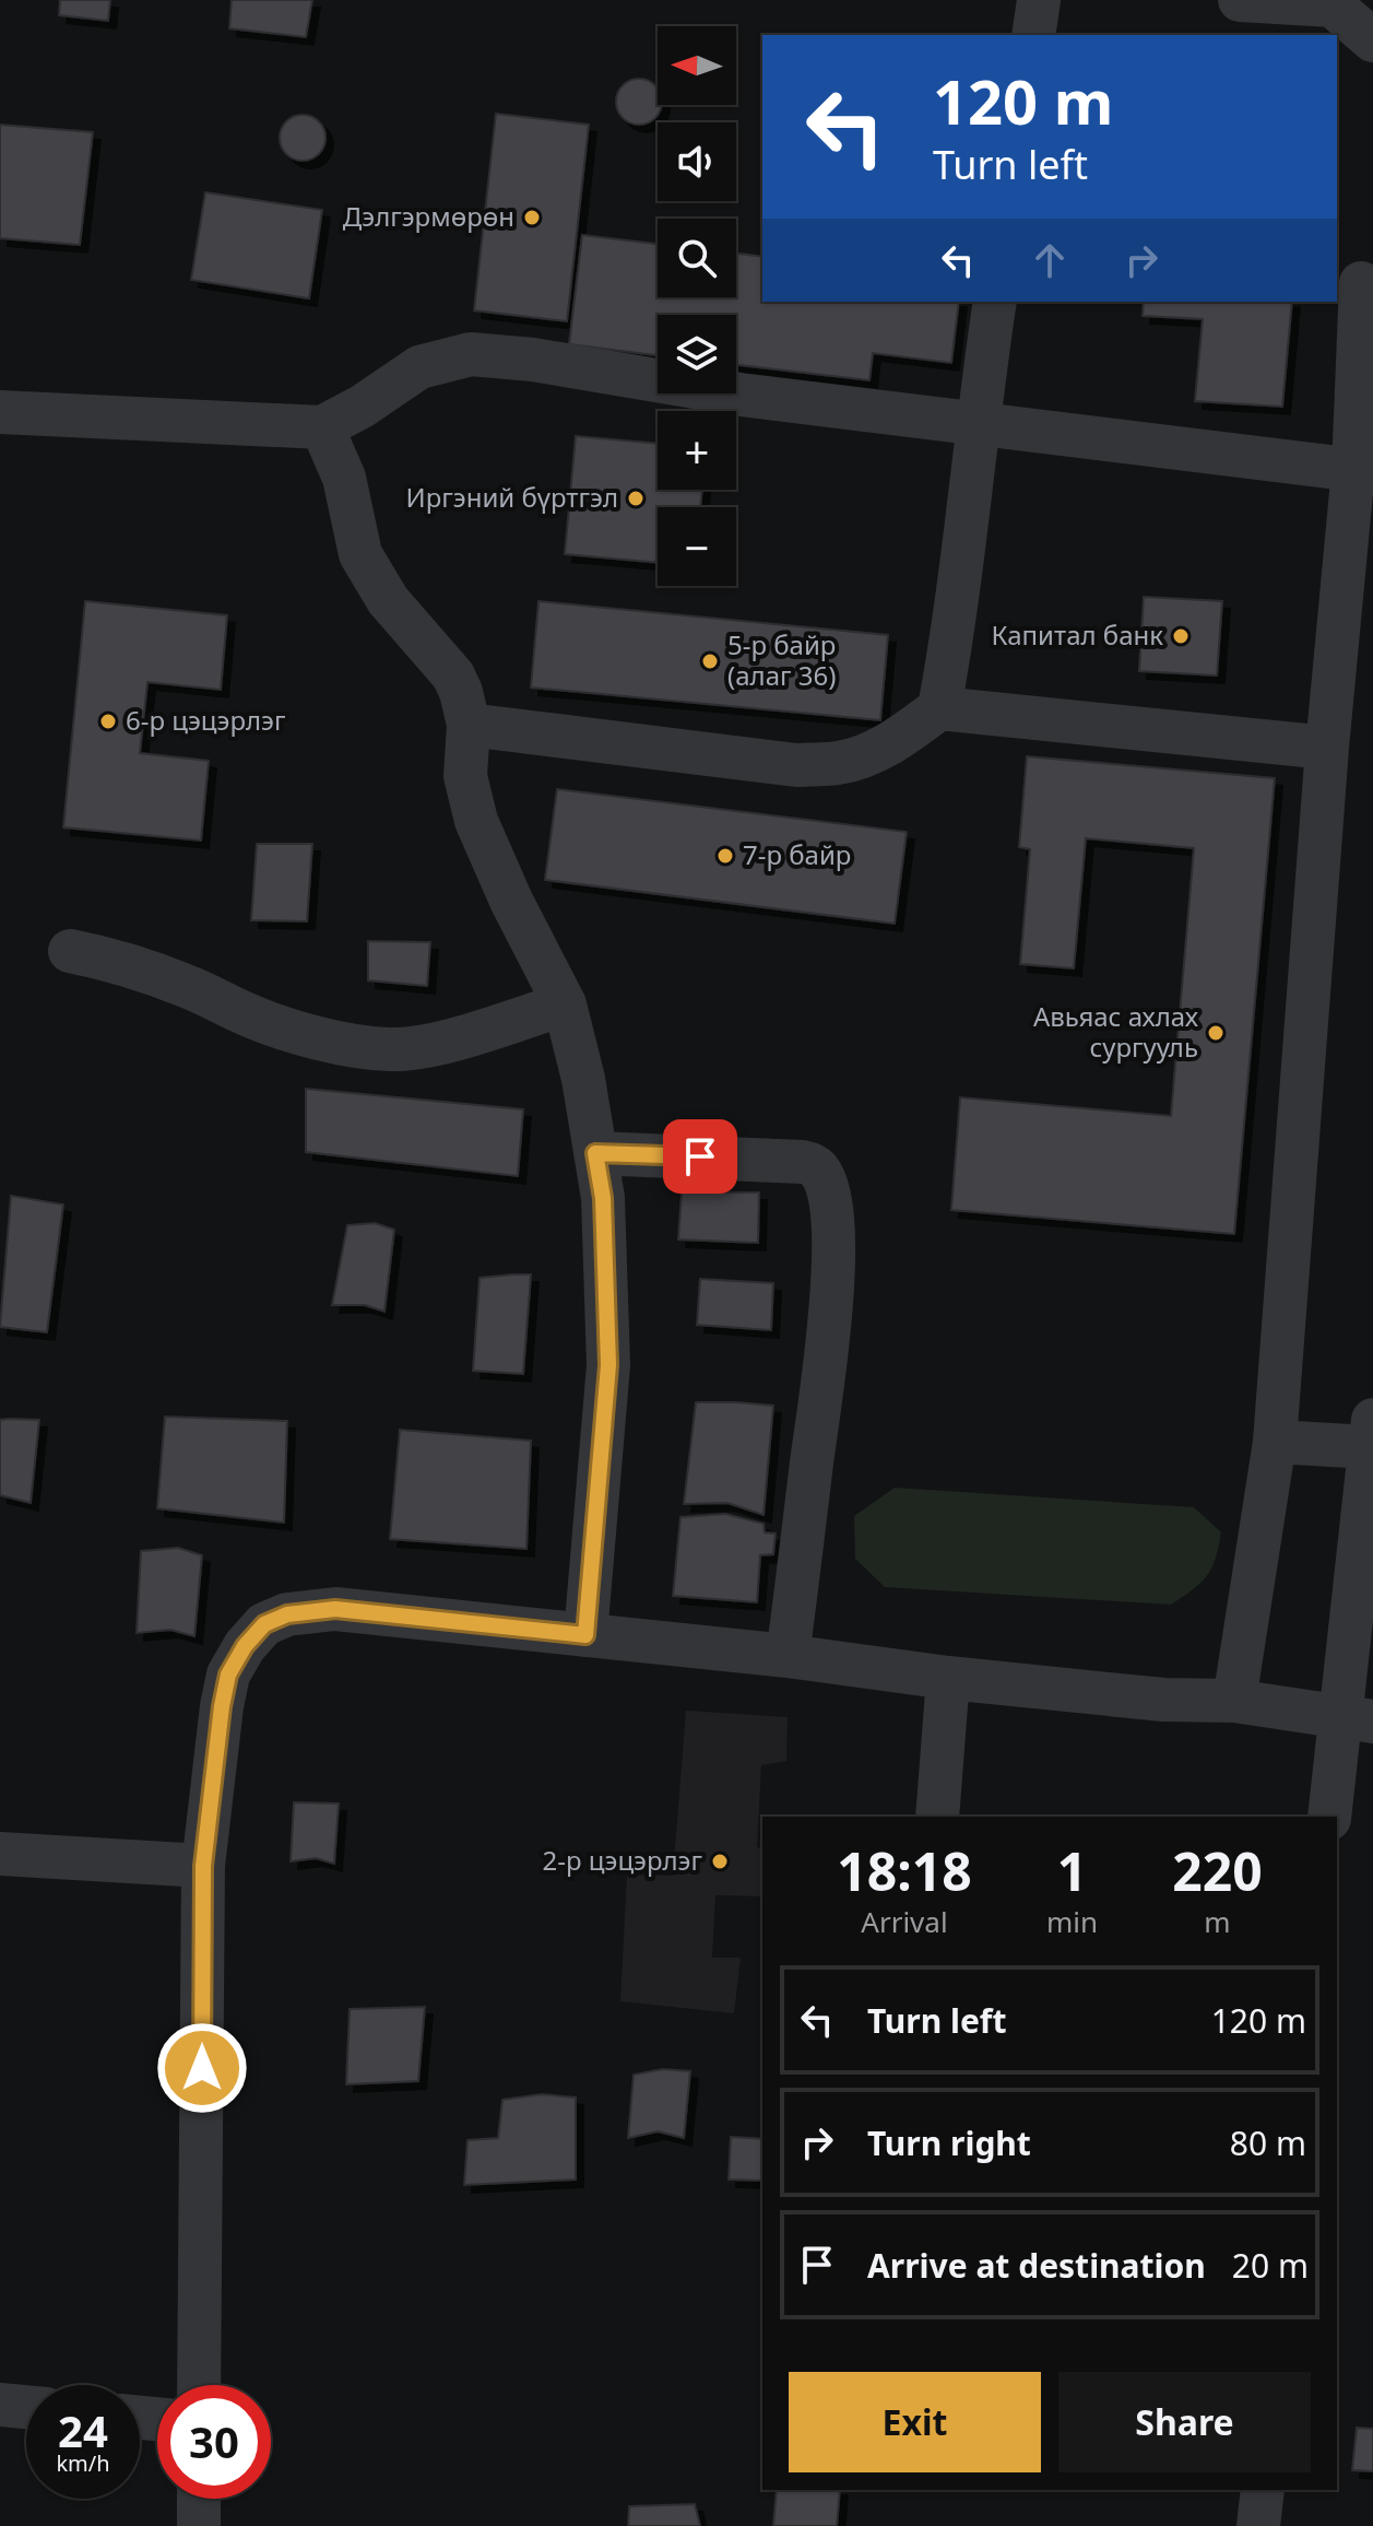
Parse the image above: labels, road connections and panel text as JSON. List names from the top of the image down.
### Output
{
  "places": [
    "Дэлгэрмөрөн",
    "Иргэний бүртгэл",
    "Капитал банк",
    "5-р байр (алаг 36)",
    "6-р цэцэрлэг",
    "7-р байр",
    "Авьяас ахлах сургууль",
    "2-р цэцэрлэг"
  ],
  "north": "left",
  "page": {
    "map_buttons": ["+", "−"],
    "turn": ["120 m", "Turn left"],
    "eta": [
      "18:18",
      "Arrival",
      "1",
      "min",
      "220",
      "m"
    ],
    "list": [
      {
        "name": "Turn left",
        "value": "120 m"
      },
      {
        "name": "Turn right",
        "value": "80 m"
      },
      {
        "name": "Arrive at destination",
        "value": "20 m"
      }
    ],
    "buttons": ["Exit", "Share"],
    "speed": "24 km/h",
    "limit": "30"
  }
}
